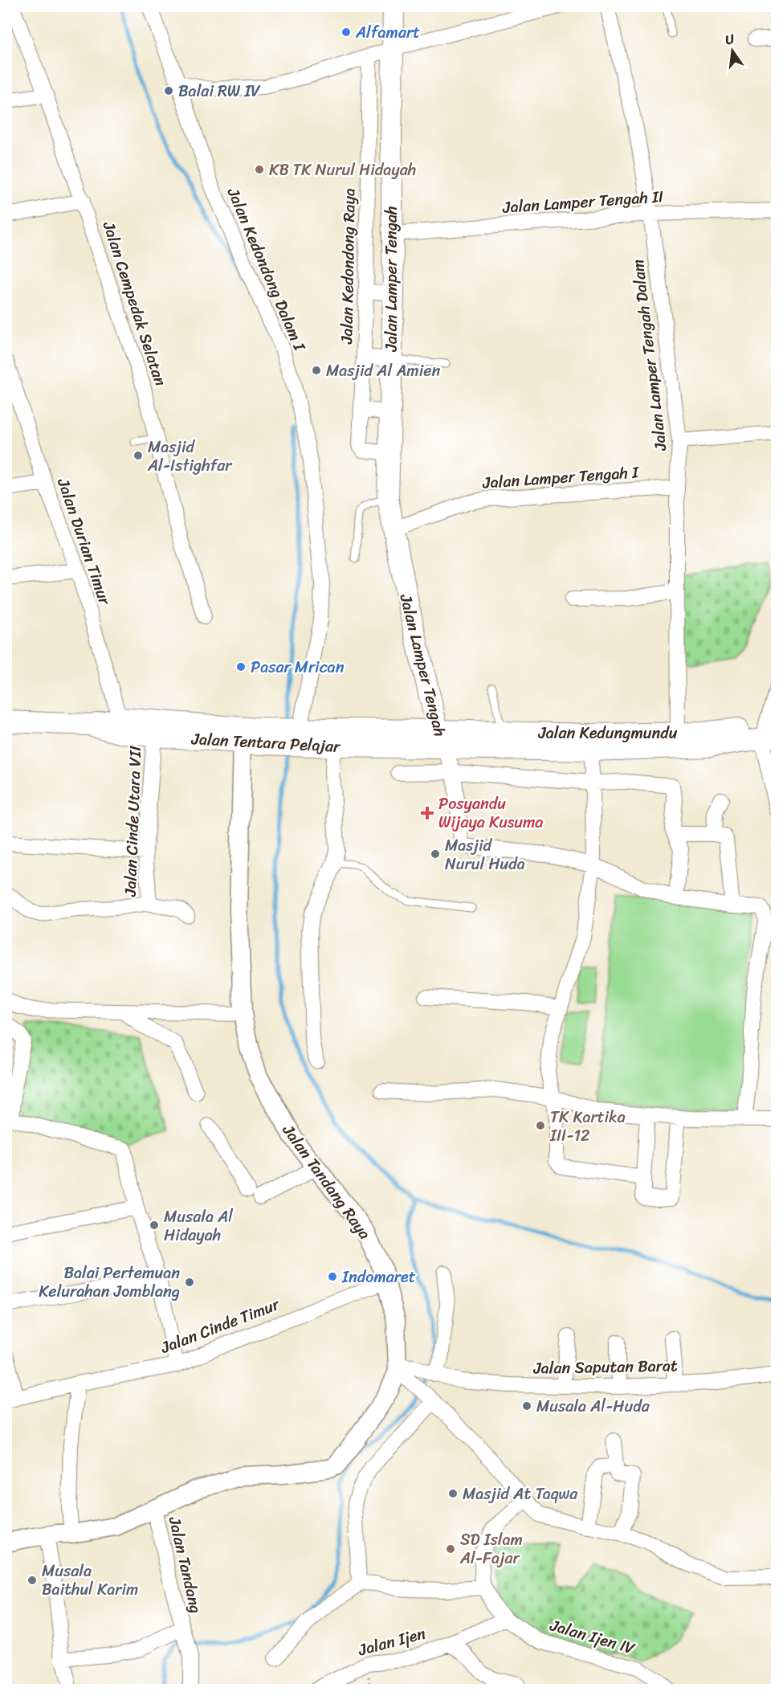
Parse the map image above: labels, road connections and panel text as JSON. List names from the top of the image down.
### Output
{
  "streets": {
    "main road": ["Jalan Lamper Tengah", "Jalan Kedungmundu", "Jalan Tentara Pelajar"],
    "street": [
      "Jalan Lamper Tengah II",
      "Jalan Kedondong Raya",
      "Jalan Kedondong Dalam I",
      "Jalan Cempedak Selatan",
      "Jalan Lamper Tengah Dalam",
      "Jalan Lamper Tengah I",
      "Jalan Durian Timur",
      "Jalan Cinde Utara VII",
      "Jalan Tandang Raya",
      "Jalan Cinde Timur",
      "Jalan Saputan Barat",
      "Jalan Tandang",
      "Jalan Ijen IV",
      "Jalan Ijen"
    ]
  },
  "crossings": [
    ["Jalan Lamper Tengah II", "Jalan Lamper Tengah"],
    ["Jalan Lamper Tengah II", "Jalan Lamper Tengah Dalam"],
    ["Jalan Kedondong Raya", "Jalan Lamper Tengah"],
    ["Jalan Kedondong Dalam I", "Jalan Tentara Pelajar"],
    ["Jalan Lamper Tengah", "Jalan Lamper Tengah I"],
    ["Jalan Lamper Tengah", "Jalan Kedungmundu"],
    ["Jalan Lamper Tengah", "Jalan Tentara Pelajar"],
    ["Jalan Lamper Tengah Dalam", "Jalan Lamper Tengah I"],
    ["Jalan Lamper Tengah Dalam", "Jalan Kedungmundu"],
    ["Jalan Durian Timur", "Jalan Tentara Pelajar"],
    ["Jalan Kedungmundu", "Jalan Tentara Pelajar"],
    ["Jalan Tentara Pelajar", "Jalan Cinde Utara VII"],
    ["Jalan Tentara Pelajar", "Jalan Tandang Raya"],
    ["Jalan Tandang Raya", "Jalan Cinde Timur"],
    ["Jalan Tandang Raya", "Jalan Saputan Barat"],
    ["Jalan Tandang Raya", "Jalan Tandang"],
    ["Jalan Ijen IV", "Jalan Ijen"]
  ],
  "places": {
    "other": [
      "Alfamart",
      "Balai RW IV",
      "KB TK Nurul Hidayah",
      "Masjid Al Amien",
      "Masjid Al-Istighfar",
      "Pasar Mrican",
      "Masjid Nurul Huda",
      "TK Kartika III-12",
      "Musala Al Hidayah",
      "Indomaret",
      "Balai Pertemuan Kelurahan Jomblang",
      "Musala Al-Huda",
      "Masjid At Taqwa",
      "SD Islam Al-Fajar",
      "Musala Baithul Karim"
    ],
    "health": ["Posyandu Wijaya Kusuma"]
  },
  "north": "top"
}
